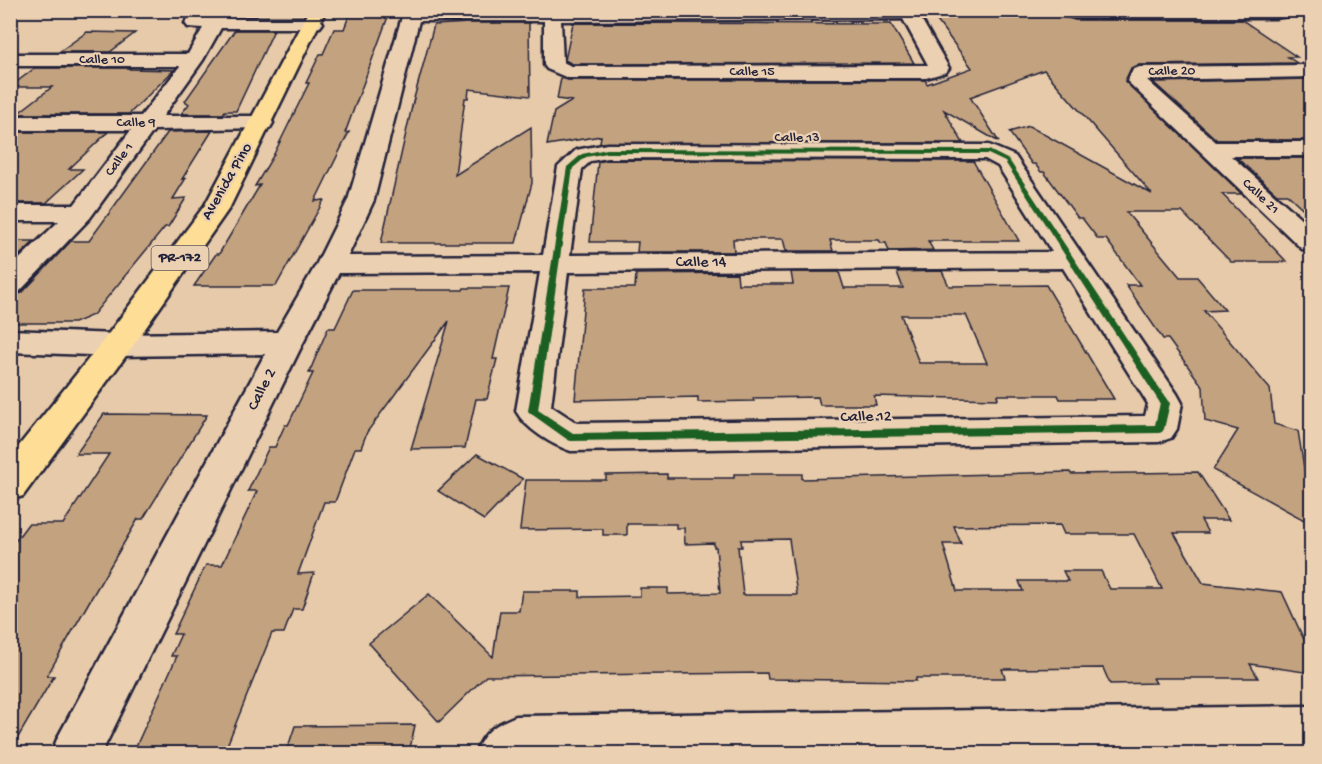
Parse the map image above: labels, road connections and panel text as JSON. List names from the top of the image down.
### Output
{
  "streets": {
    "main road": ["Avenida Pino", "PR-172"],
    "street": [
      "Calle 10",
      "Calle 15",
      "Calle 20",
      "Calle 9",
      "Calle 13",
      "Calle 1",
      "Calle 21",
      "Calle 14",
      "Calle 2",
      "Calle 12"
    ]
  },
  "crossings": [
    ["Calle 10", "Calle 1"],
    ["Calle 20", "Calle 21"],
    ["Calle 9", "Calle 1"],
    ["Calle 9", "Avenida Pino"],
    ["Calle 13", "Calle 14"],
    ["Calle 13", "Calle 12"],
    ["Calle 1", "Avenida Pino"],
    ["Calle 14", "Calle 2"],
    ["Calle 14", "Calle 12"]
  ]
}
